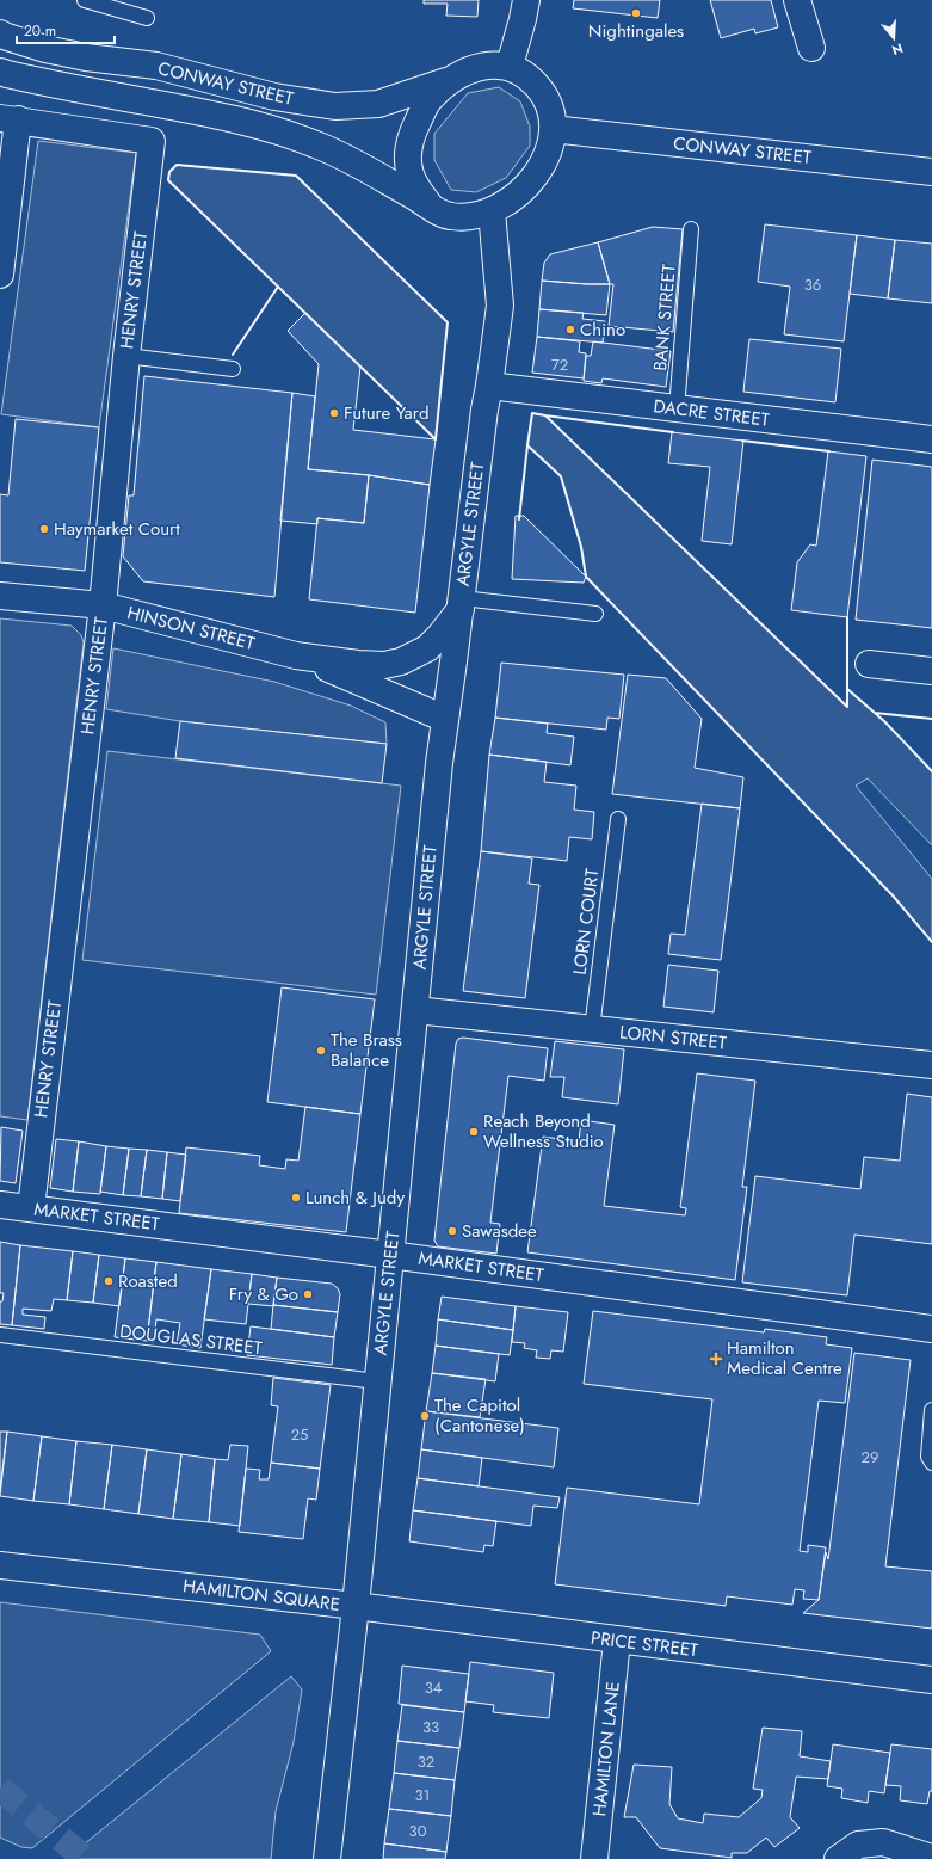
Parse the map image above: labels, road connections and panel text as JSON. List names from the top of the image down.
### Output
{
  "streets": {
    "street": [
      "CONWAY STREET",
      "HENRY STREET",
      "DACRE STREET",
      "ARGYLE STREET",
      "HINSON STREET",
      "LORN STREET",
      "MARKET STREET",
      "HAMILTON SQUARE",
      "PRICE STREET",
      "HAMILTON LANE"
    ],
    "lane": ["BANK STREET", "LORN COURT", "DOUGLAS STREET"]
  },
  "crossings": [
    ["CONWAY STREET", "ARGYLE STREET"],
    ["HENRY STREET", "HINSON STREET"],
    ["HENRY STREET", "MARKET STREET"],
    ["BANK STREET", "DACRE STREET"],
    ["DACRE STREET", "ARGYLE STREET"],
    ["ARGYLE STREET", "HINSON STREET"],
    ["ARGYLE STREET", "LORN STREET"],
    ["ARGYLE STREET", "MARKET STREET"],
    ["ARGYLE STREET", "DOUGLAS STREET"],
    ["ARGYLE STREET", "HAMILTON SQUARE"],
    ["ARGYLE STREET", "PRICE STREET"],
    ["LORN COURT", "LORN STREET"],
    ["HAMILTON SQUARE", "PRICE STREET"],
    ["PRICE STREET", "HAMILTON LANE"]
  ],
  "places": {
    "other": [
      "Nightingales",
      "Chino",
      "Future Yard",
      "Haymarket Court",
      "The Brass Balance",
      "Reach Beyond Wellness Studio",
      "Lunch & Judy",
      "Sawasdee",
      "Roasted",
      "Fry & Go",
      "The Capitol (Cantonese)"
    ],
    "health": ["Hamilton Medical Centre"]
  },
  "house_numbers": [
    "36",
    "72",
    "25",
    "29",
    "34",
    "33",
    "32",
    "31",
    "30"
  ],
  "scale_bar": "20 m",
  "north": "bottom"
}
